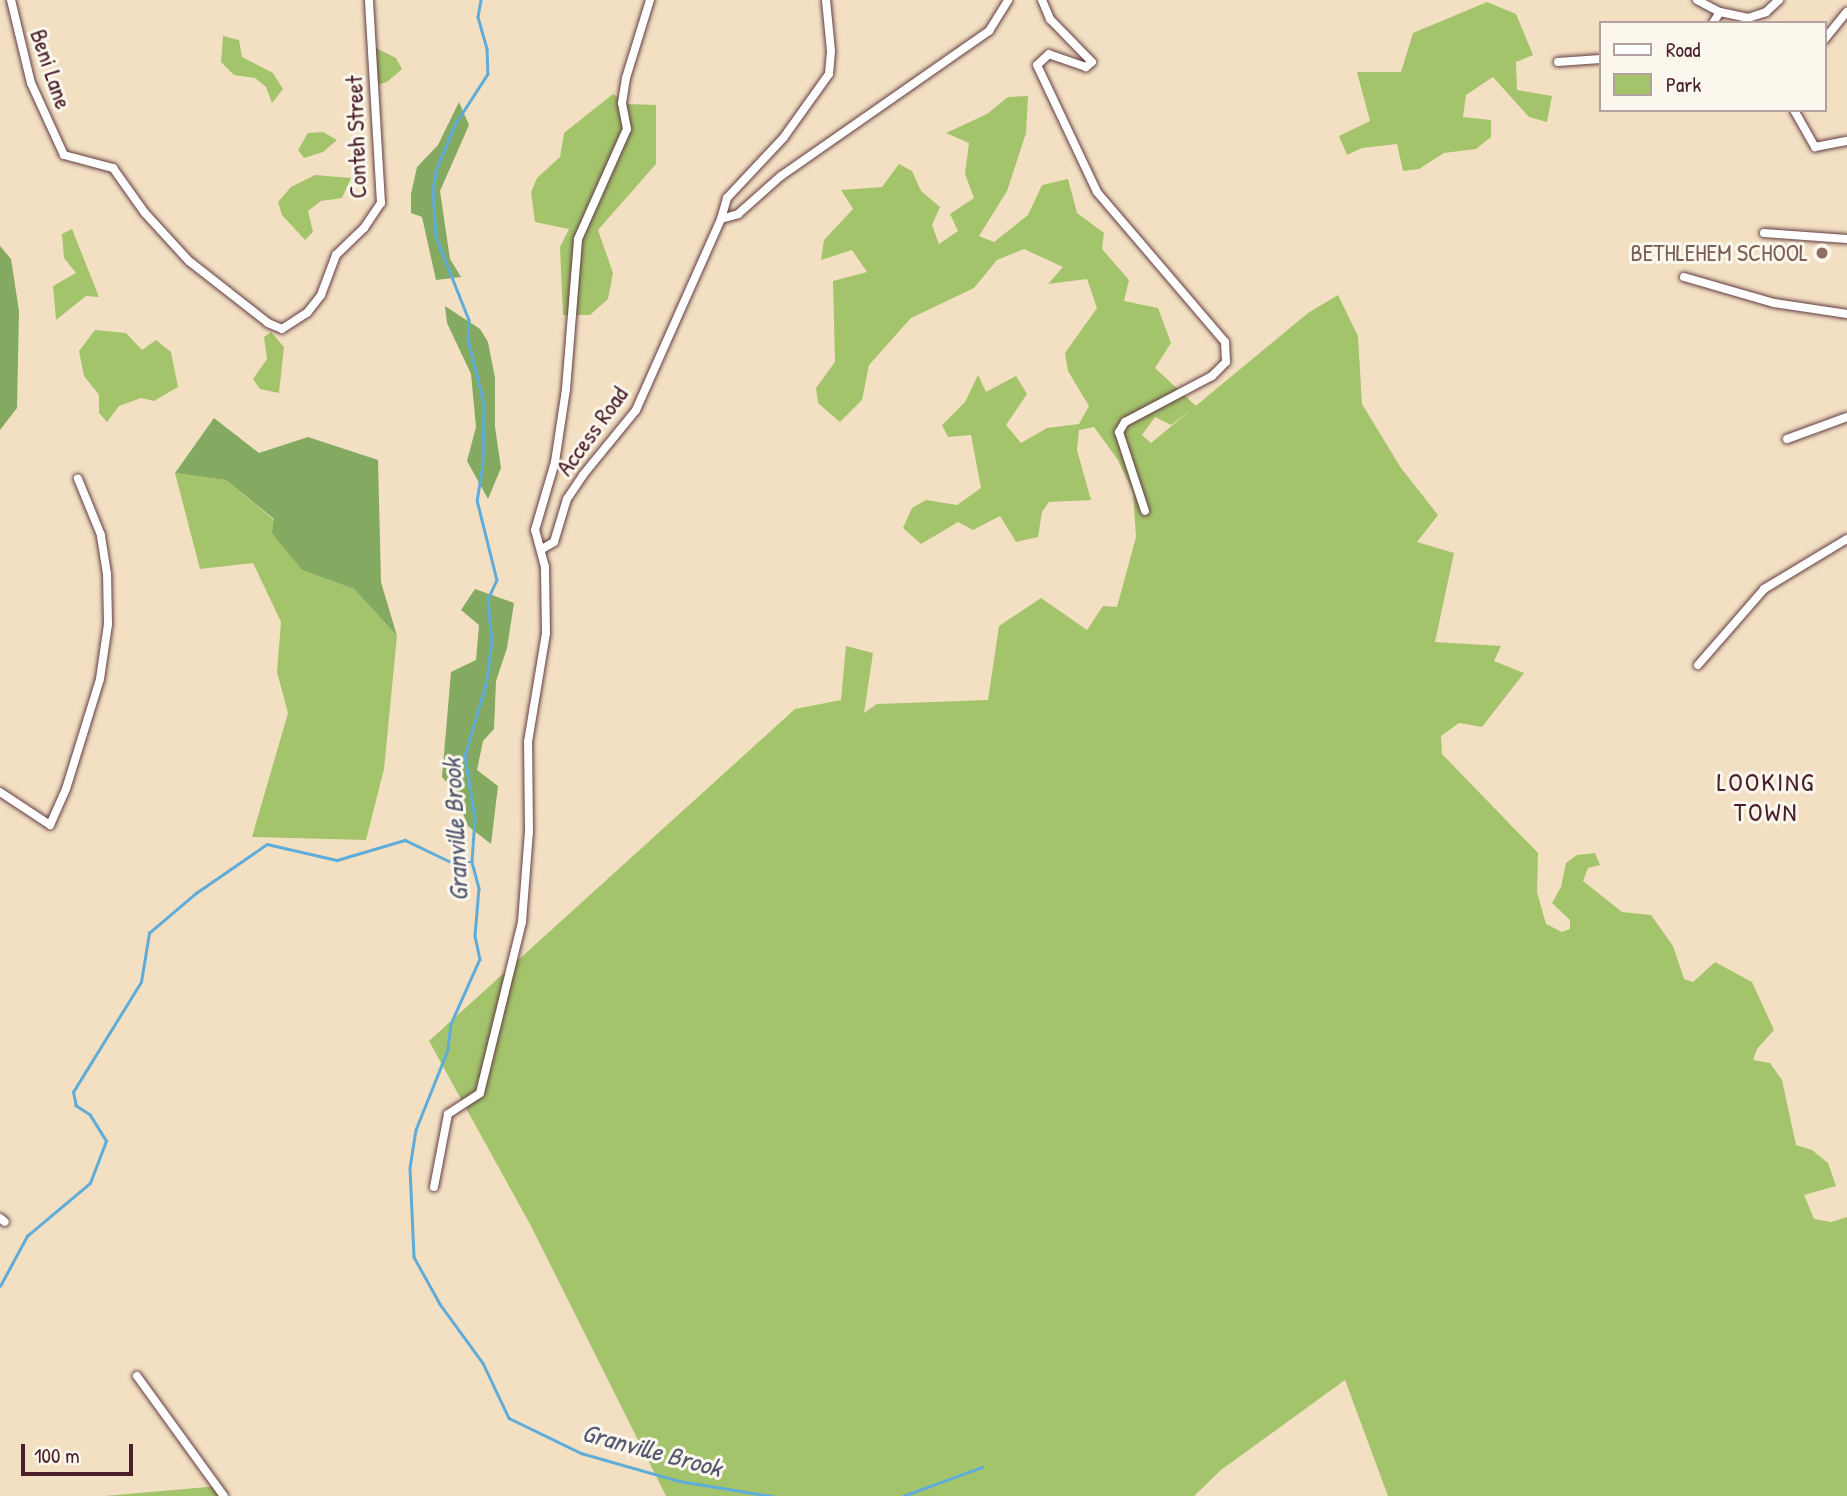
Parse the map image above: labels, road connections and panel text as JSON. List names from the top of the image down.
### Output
{
  "streets": {
    "street": ["Beni Lane", "Conteh Street", "Access Road"]
  },
  "crossings": [
    ["Beni Lane", "Conteh Street"]
  ],
  "districts": ["LOOKING TOWN"],
  "water": ["Granville Brook"],
  "places": ["BETHLEHEM SCHOOL"],
  "legend": ["Road", "Park"],
  "scale_bar": "100 m"
}
